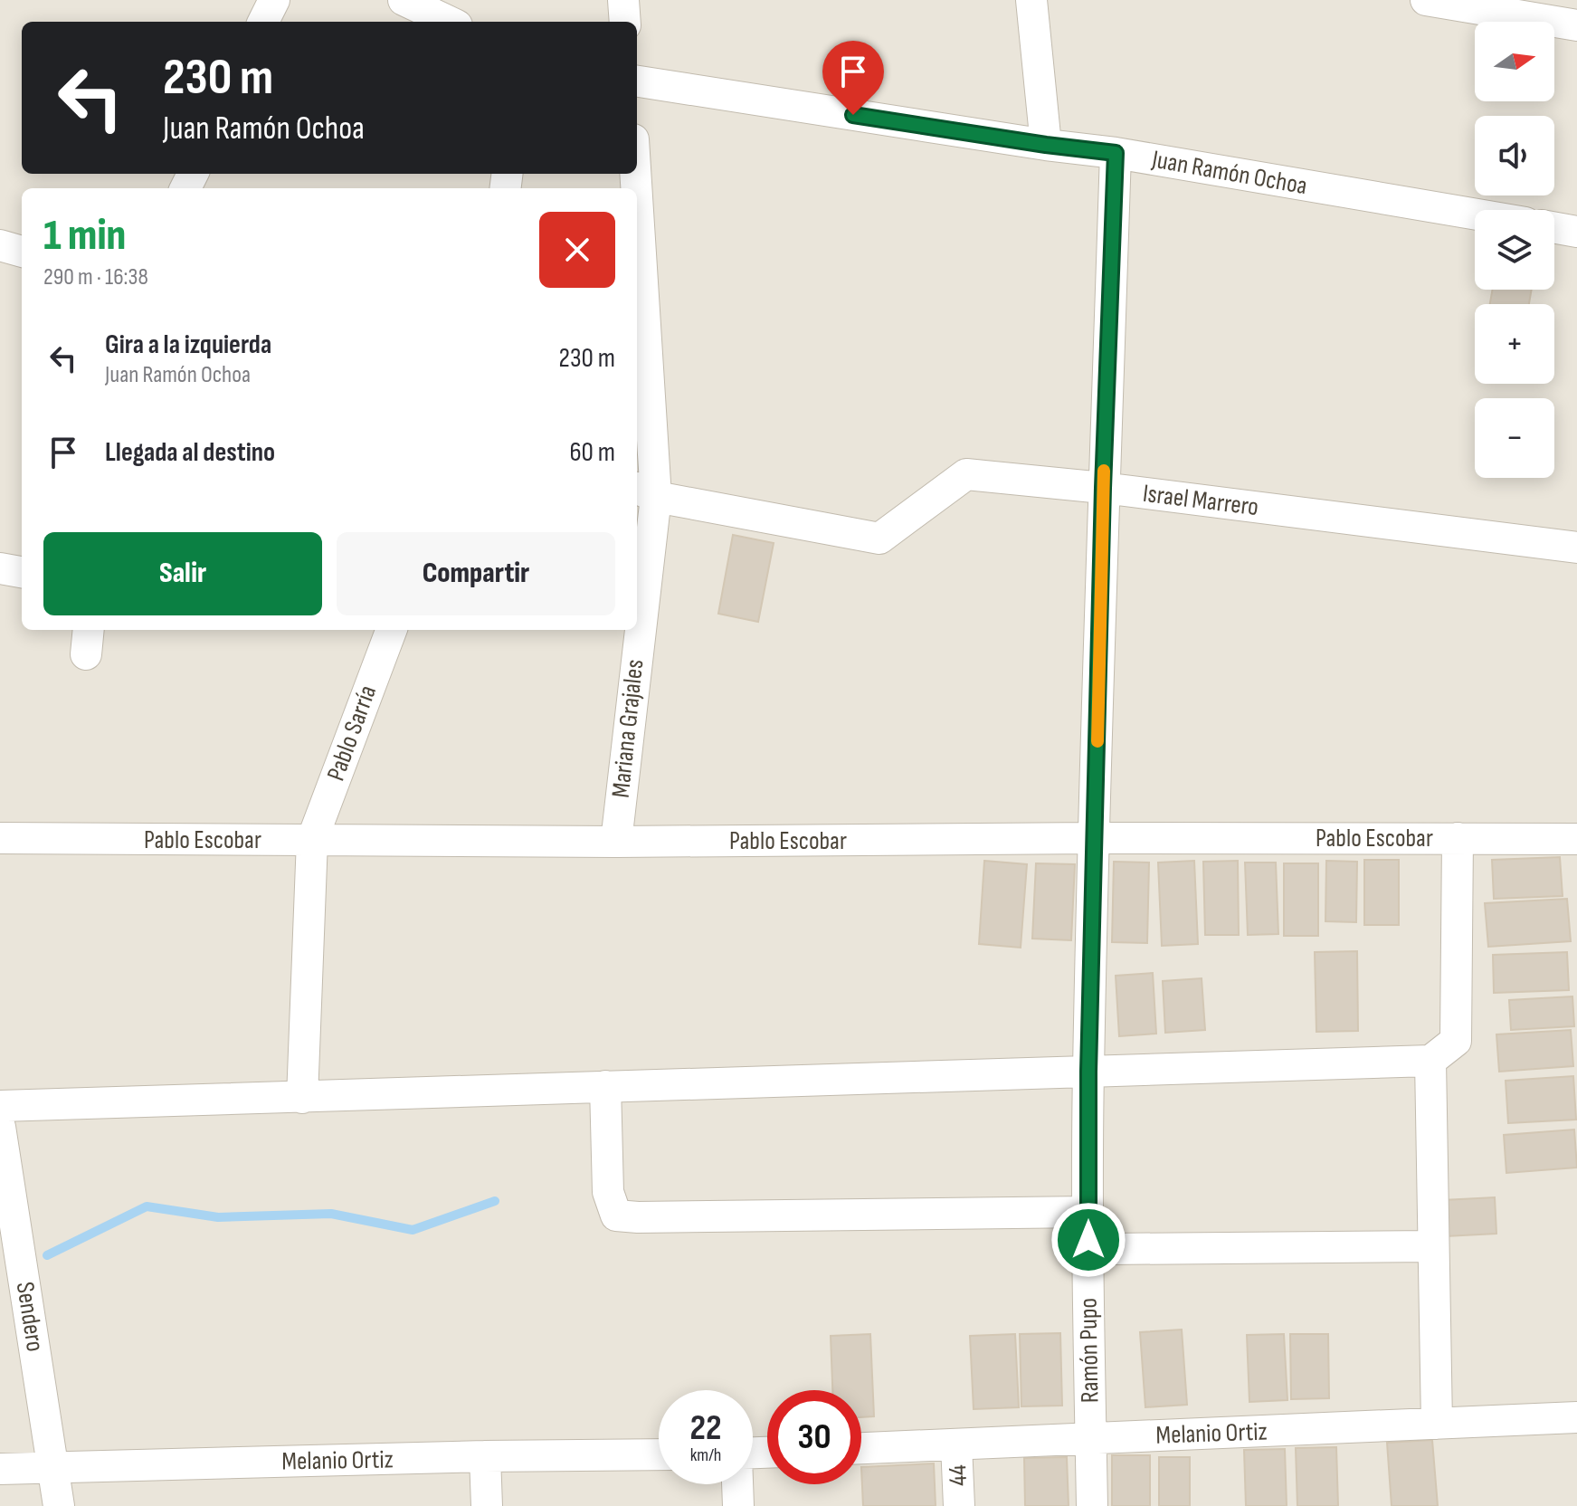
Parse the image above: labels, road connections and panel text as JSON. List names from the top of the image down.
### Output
{
  "streets": {
    "street": [
      "Juan Ramón Ochoa",
      "Israel Marrero",
      "Mariana Grajales",
      "Pablo Sarría",
      "Pablo Escobar",
      "Sendero",
      "Ramón Pupo",
      "Melanio Ortiz",
      "44"
    ]
  },
  "crossings": [
    ["Juan Ramón Ochoa", "Ramón Pupo"],
    ["Israel Marrero", "Mariana Grajales"],
    ["Israel Marrero", "Ramón Pupo"],
    ["Mariana Grajales", "Pablo Escobar"],
    ["Pablo Sarría", "Pablo Escobar"],
    ["Pablo Escobar", "Ramón Pupo"],
    ["Sendero", "Melanio Ortiz"],
    ["Ramón Pupo", "Melanio Ortiz"],
    ["Melanio Ortiz", "44"]
  ],
  "north": "right",
  "page": {
    "map_buttons": ["+", "−"],
    "turn": ["230 m", "Juan Ramón Ochoa"],
    "heading": ["1 min", "290 m · 16:38"],
    "list": [
      {
        "name": "Gira a la izquierda",
        "note": "Juan Ramón Ochoa",
        "value": "230 m"
      },
      {
        "name": "Llegada al destino",
        "value": "60 m"
      }
    ],
    "buttons": ["Salir", "Compartir"],
    "speed": "22 km/h",
    "limit": "30"
  }
}
